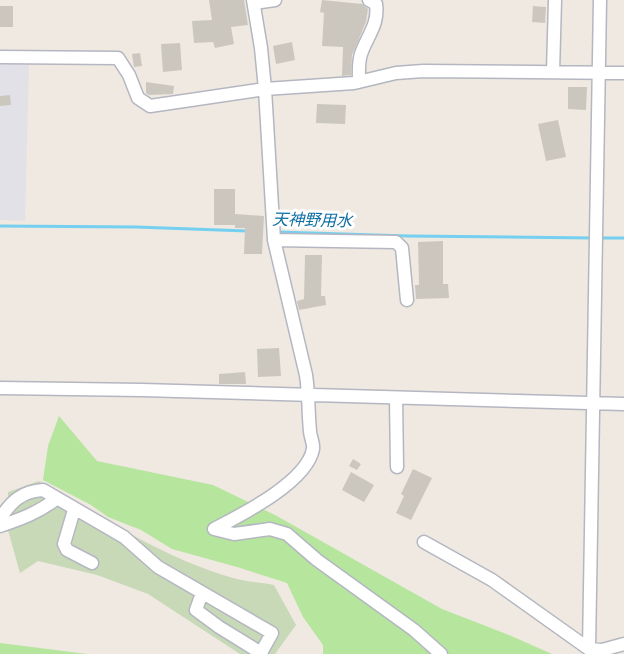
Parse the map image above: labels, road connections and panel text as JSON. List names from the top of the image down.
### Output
{
  "water": ["天神野用水"]
}
